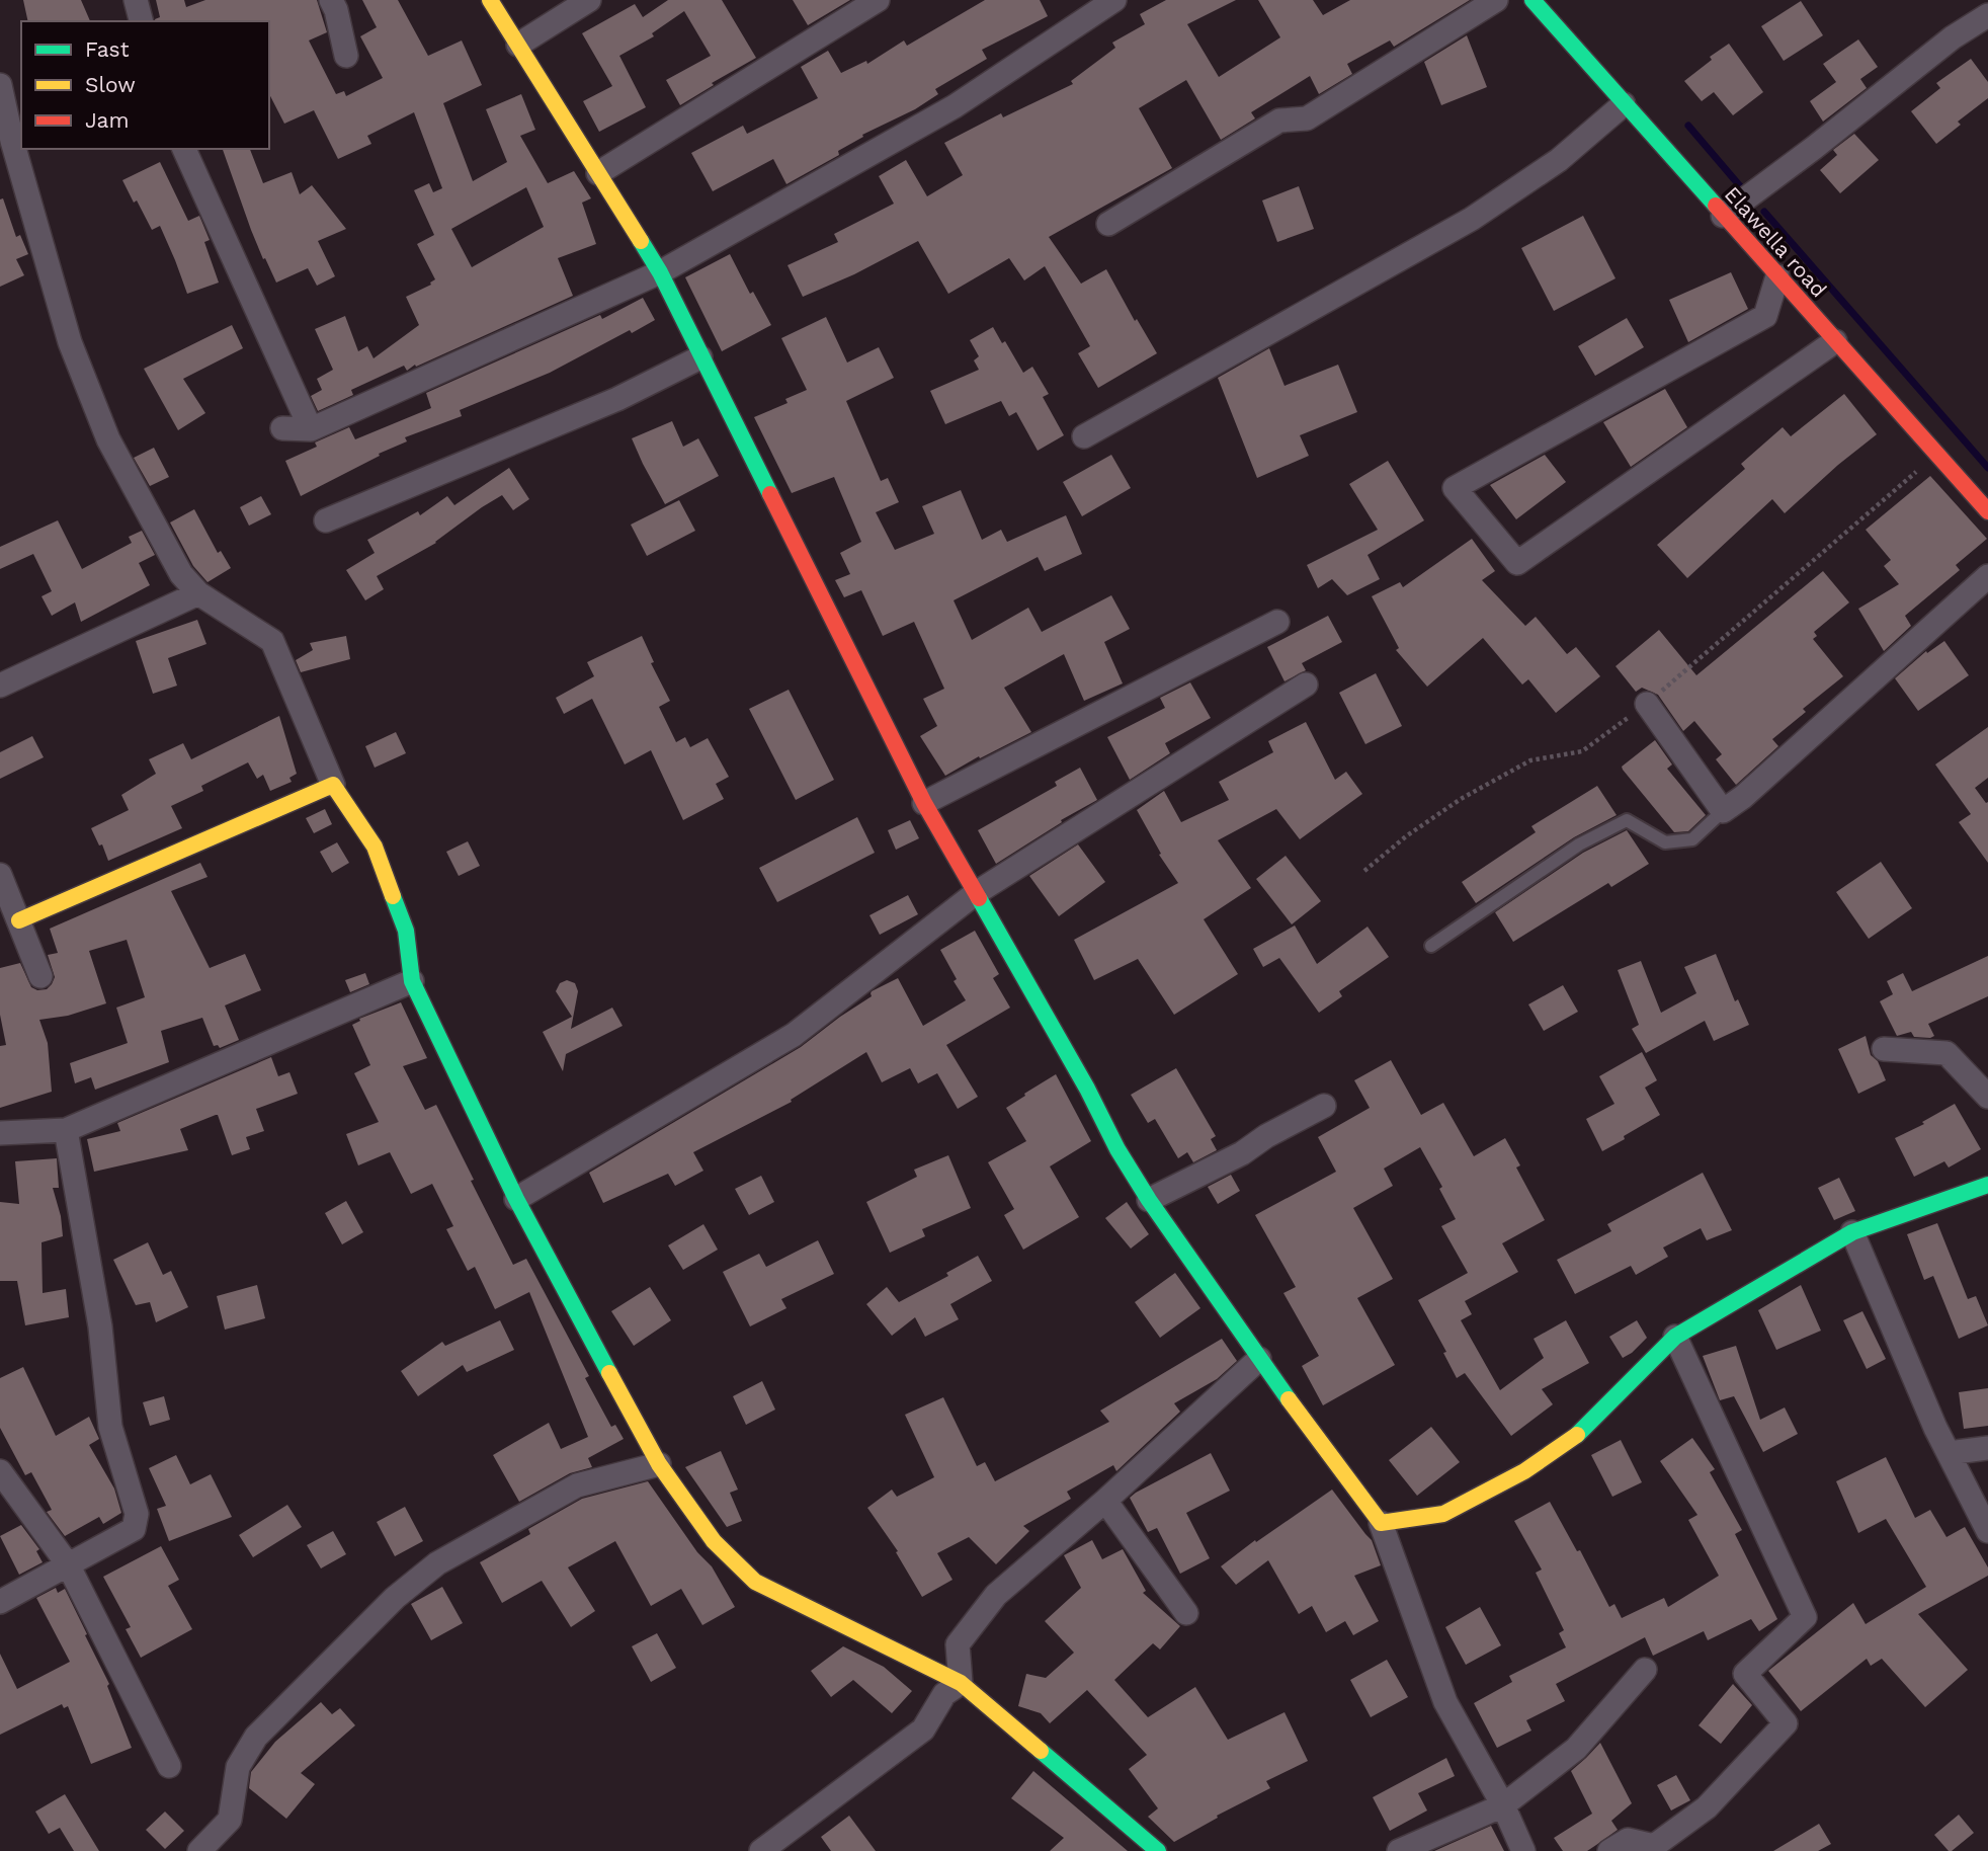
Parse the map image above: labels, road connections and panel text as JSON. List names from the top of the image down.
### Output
{
  "streets": {
    "street": ["Elawella road"]
  },
  "legend": ["Fast", "Slow", "Jam"]
}
